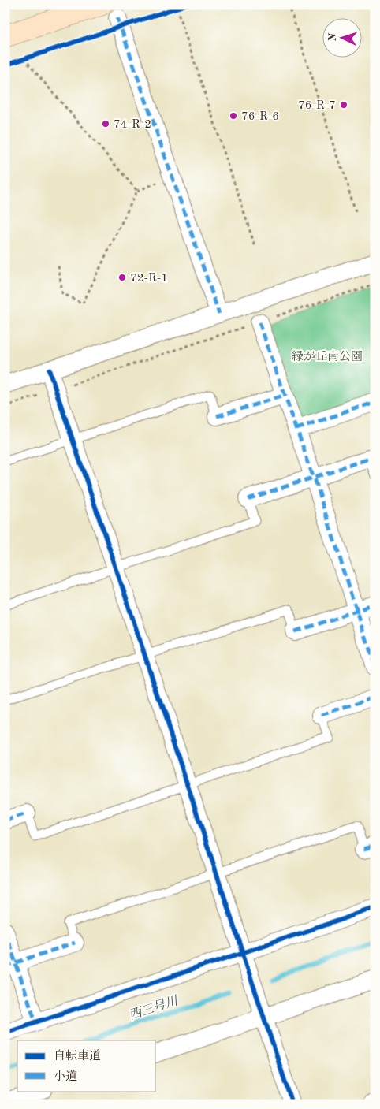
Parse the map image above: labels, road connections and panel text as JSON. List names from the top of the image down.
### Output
{
  "water": ["西三号川"],
  "parks": ["緑が丘南公園"],
  "places": [
    "76-R-7",
    "76-R-6",
    "74-R-2",
    "72-R-1"
  ],
  "legend": ["自転車道", "小道"],
  "north": "left"
}
